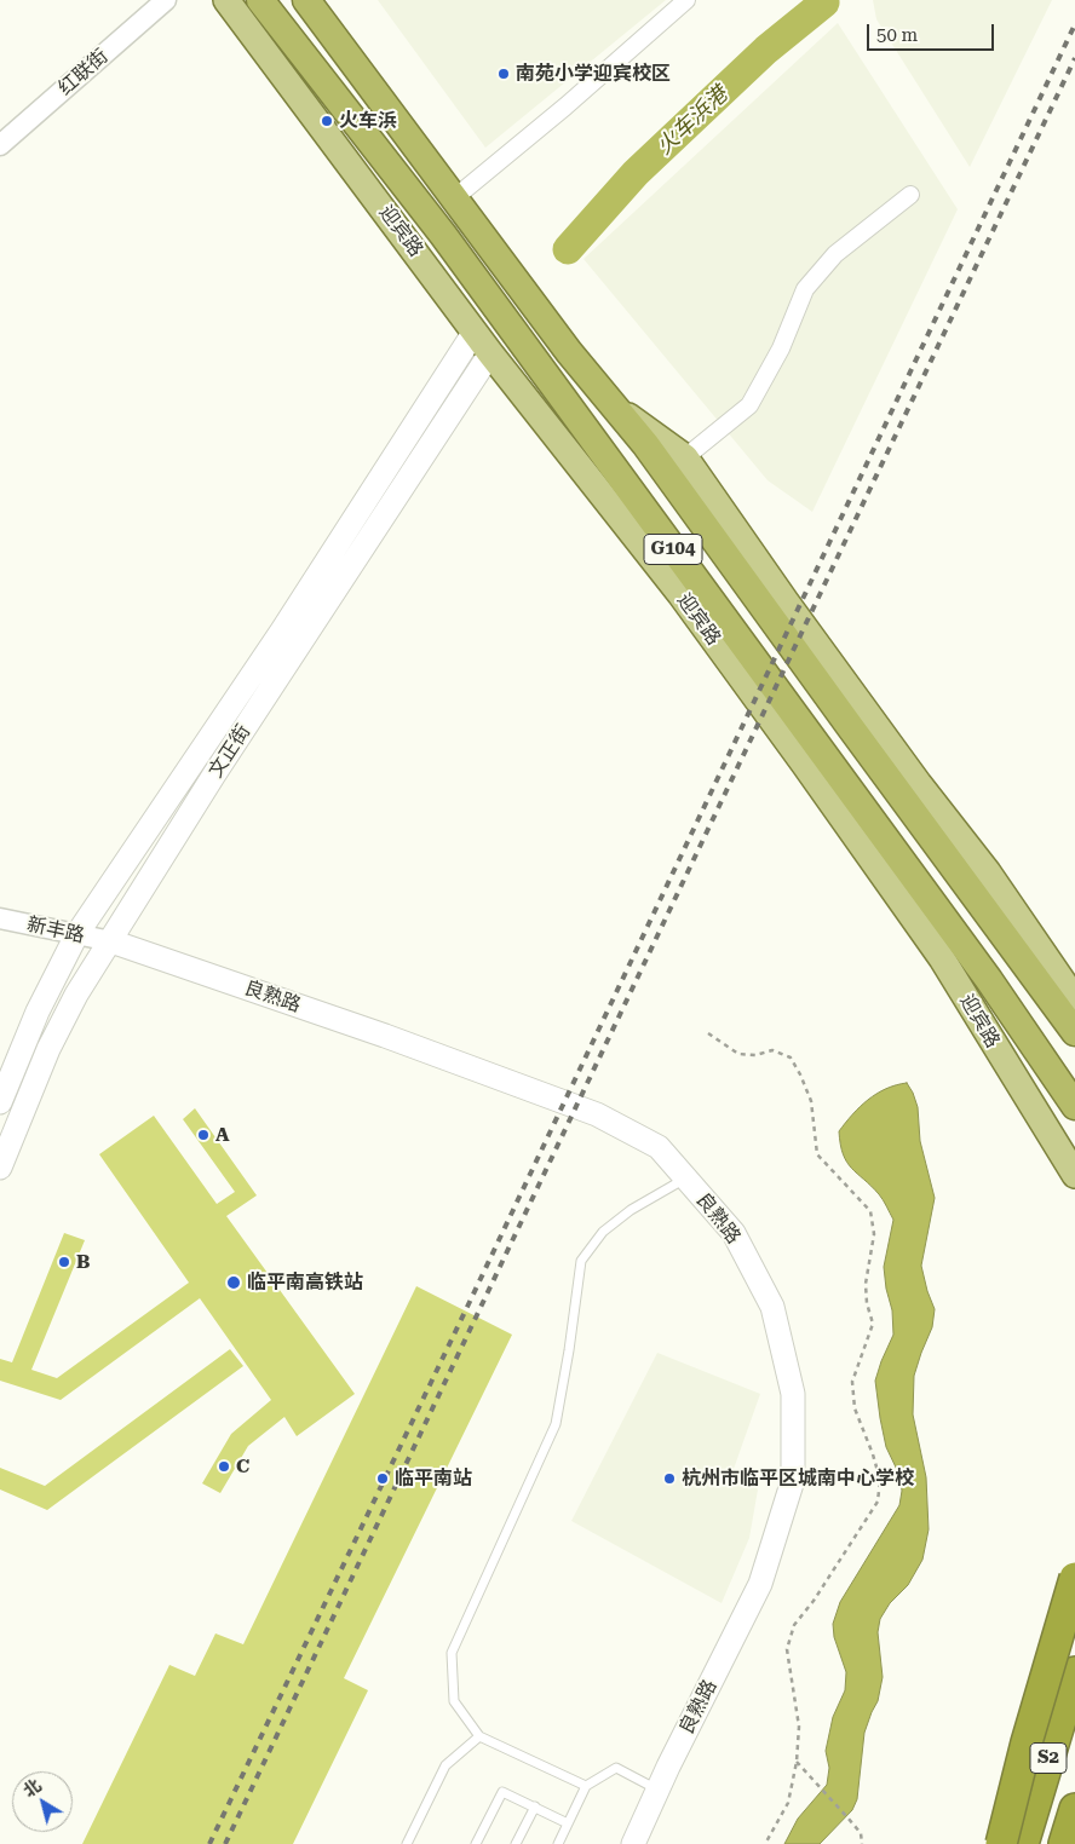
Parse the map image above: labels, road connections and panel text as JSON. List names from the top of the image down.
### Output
{
  "streets": {
    "highway": ["迎宾路", "G104", "S2"],
    "main road": ["文正街", "良熟路"],
    "street": ["红联街", "新丰路"]
  },
  "crossings": [
    ["迎宾路", "文正街"],
    ["文正街", "新丰路"],
    ["文正街", "良熟路"],
    ["新丰路", "良熟路"]
  ],
  "water": ["火车浜港"],
  "places": [
    "南苑小学迎宾校区",
    "火车浜",
    "A",
    "B",
    "临平南高铁站",
    "C",
    "临平南站",
    "杭州市临平区城南中心学校"
  ],
  "scale_bar": "50 m",
  "north": "top left"
}
